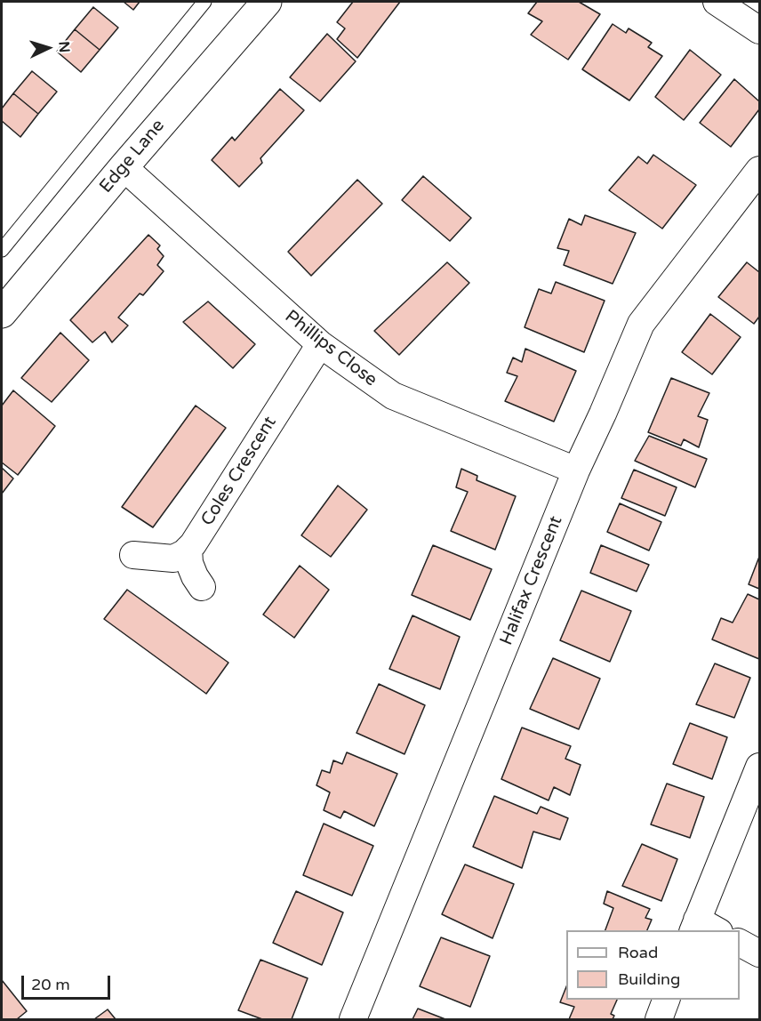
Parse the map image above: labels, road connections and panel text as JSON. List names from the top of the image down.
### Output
{
  "streets": {
    "street": [
      "Edge Lane",
      "Phillips Close",
      "Coles Crescent",
      "Halifax Crescent"
    ]
  },
  "crossings": [
    ["Edge Lane", "Phillips Close"],
    ["Phillips Close", "Coles Crescent"],
    ["Phillips Close", "Halifax Crescent"]
  ],
  "legend": ["Road", "Building"],
  "scale_bar": "20 m",
  "north": "right"
}
